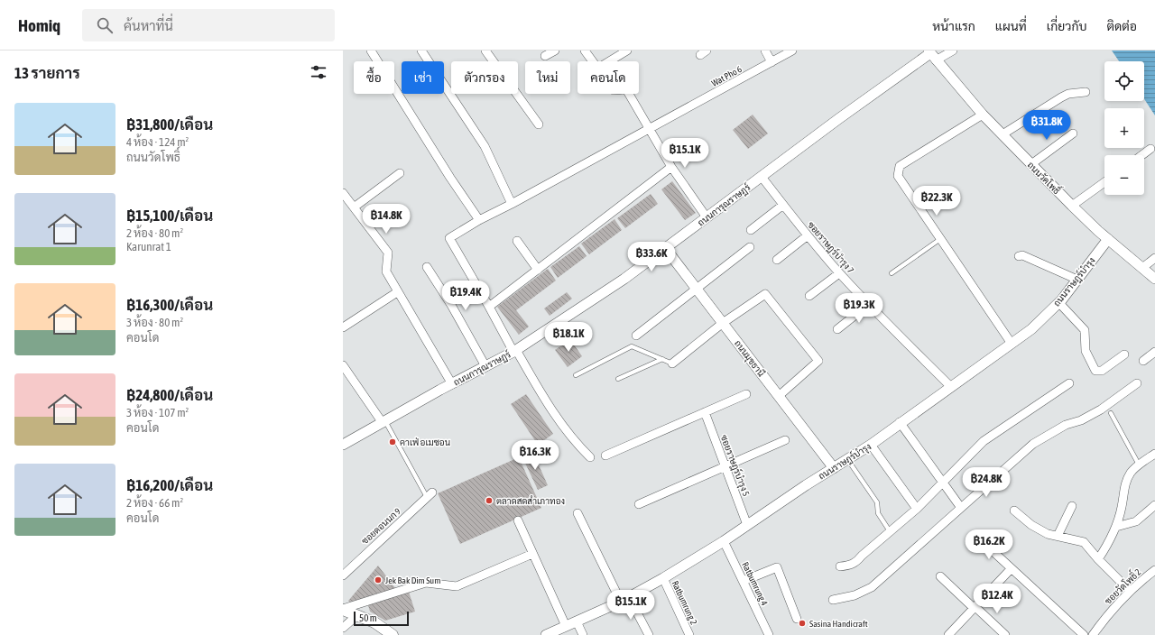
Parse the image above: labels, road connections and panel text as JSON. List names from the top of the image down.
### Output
{
  "streets": {
    "street": [
      "Wat Pho 6",
      "ถนนวัดโพธิ์",
      "ถนนการุณราษฏร์",
      "ซอยราษฎร์บำรุง 7",
      "ถนนราษฎร์บำรุง",
      "ถนนมุขธานี",
      "ซอยราษฎร์บำรุง 5",
      "ซอยดอนนก 9",
      "Ratbumrung 4",
      "ซอยวัดโพธิ์ 2",
      "Ratbumrung 2"
    ]
  },
  "crossings": [
    ["ถนนวัดโพธิ์", "ถนนการุณราษฏร์"],
    ["ถนนวัดโพธิ์", "ถนนราษฎร์บำรุง"],
    ["ถนนการุณราษฏร์", "ซอยราษฎร์บำรุง 7"],
    ["ถนนการุณราษฏร์", "ถนนมุขธานี"],
    ["ซอยราษฎร์บำรุง 7", "ถนนราษฎร์บำรุง"],
    ["ถนนราษฎร์บำรุง", "ถนนมุขธานี"],
    ["ถนนราษฎร์บำรุง", "ซอยราษฎร์บำรุง 5"],
    ["ถนนราษฎร์บำรุง", "Ratbumrung 4"],
    ["ถนนราษฎร์บำรุง", "Ratbumrung 2"]
  ],
  "places": [
    "คาเฟ่ อเมซอน",
    "ตลาดสดสำเภาทอง",
    "Jek Bak Dim Sum",
    "Sasina Handicraft"
  ],
  "scale_bar": "50 m",
  "page": {
    "header": "Homiq",
    "search": "ค้นหาที่นี่",
    "nav": [
      "หน้าแรก",
      "แผนที่",
      "เกี่ยวกับ",
      "ติดต่อ"
    ],
    "heading": "13 รายการ",
    "map_buttons": ["+", "−"],
    "chip": [
      "ซื้อ",
      "เช่า",
      "ตัวกรอง",
      "ใหม่",
      "คอนโด"
    ],
    "list": [
      {
        "name": "฿31,800/เดือน",
        "note": "4 ห้อง · 124 m² · ถนนวัดโพธิ์"
      },
      {
        "name": "฿15,100/เดือน",
        "note": "2 ห้อง · 80 m² · Karunrat 1"
      },
      {
        "name": "฿16,300/เดือน",
        "note": "3 ห้อง · 80 m² · คอนโด"
      },
      {
        "name": "฿24,800/เดือน",
        "note": "3 ห้อง · 107 m² · คอนโด"
      },
      {
        "name": "฿16,200/เดือน",
        "note": "2 ห้อง · 66 m² · คอนโด"
      }
    ],
    "price": [
      "฿31.8K",
      "฿15.1K",
      "฿22.3K",
      "฿14.8K",
      "฿33.6K",
      "฿19.4K",
      "฿19.3K",
      "฿18.1K",
      "฿16.3K",
      "฿24.8K",
      "฿16.2K",
      "฿12.4K",
      "฿15.1K"
    ],
    "scale": "50 m"
  }
}
